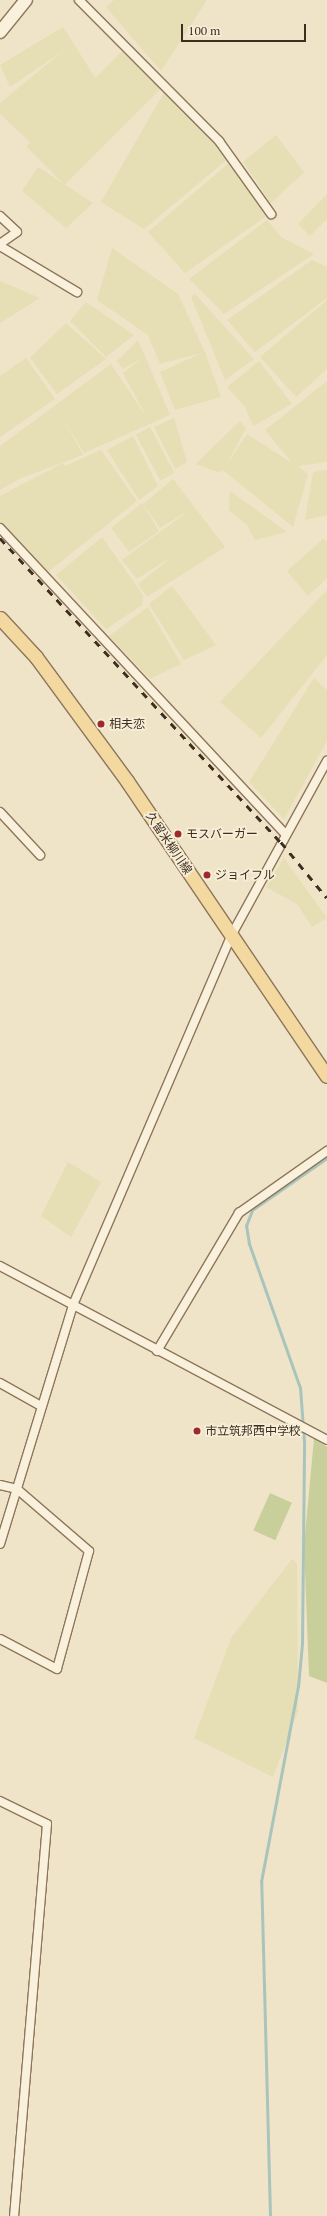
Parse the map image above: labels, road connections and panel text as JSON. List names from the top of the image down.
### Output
{
  "streets": {
    "main road": ["久留米柳川線"]
  },
  "places": [
    "相夫恋",
    "モスバーガー",
    "ジョイフル",
    "市立筑邦西中学校"
  ],
  "scale_bar": "100 m"
}
